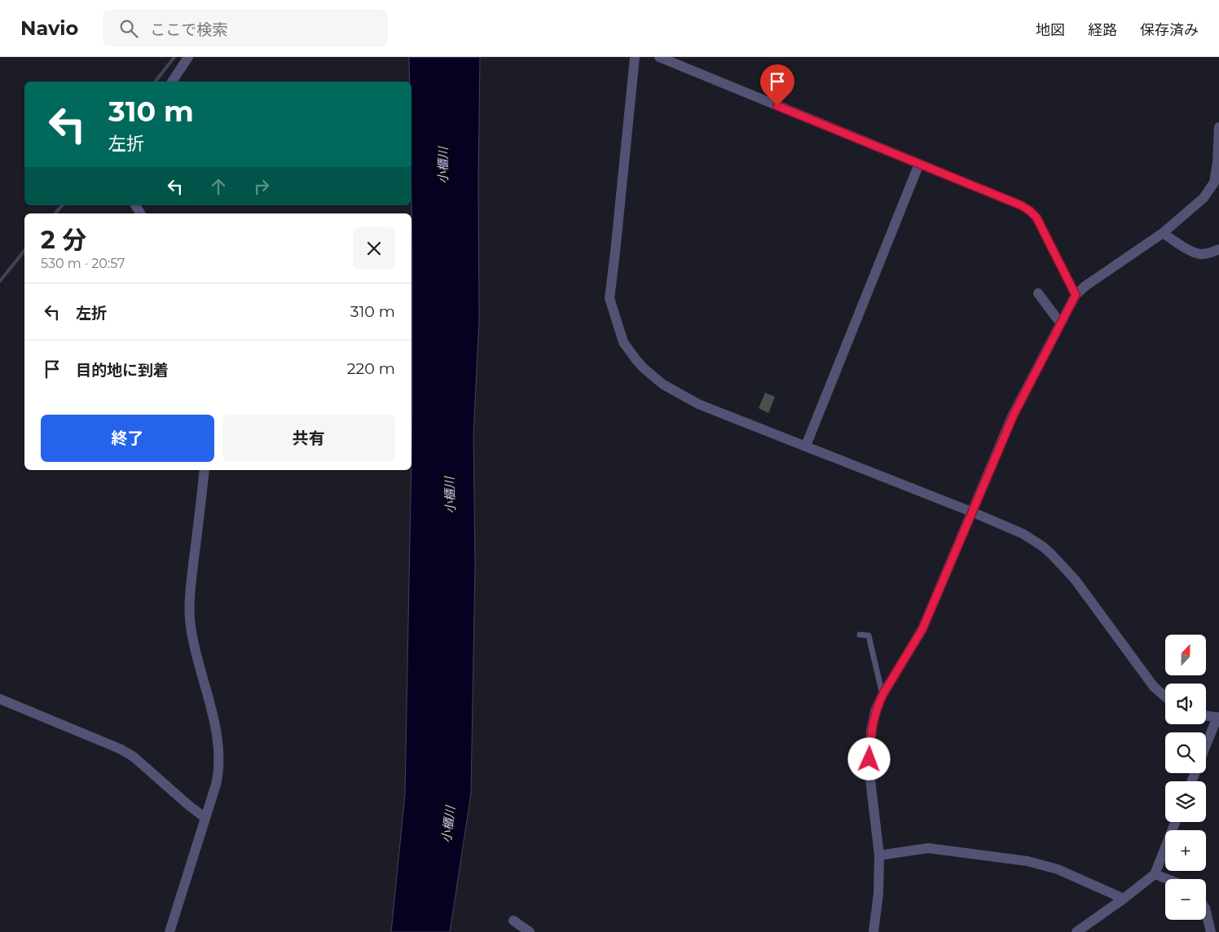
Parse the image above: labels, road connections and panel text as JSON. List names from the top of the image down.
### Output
{
  "water": ["小櫃川"],
  "north": "top",
  "page": {
    "header": "Navio",
    "search": "ここで検索",
    "nav": ["地図", "経路", "保存済み"],
    "turn": ["310 m", "左折"],
    "heading": ["2 分", "530 m · 20:57"],
    "list": [
      {
        "name": "左折",
        "value": "310 m"
      },
      {
        "name": "目的地に到着",
        "value": "220 m"
      }
    ],
    "buttons": ["終了", "共有"],
    "map_buttons": ["+", "−"]
  }
}
